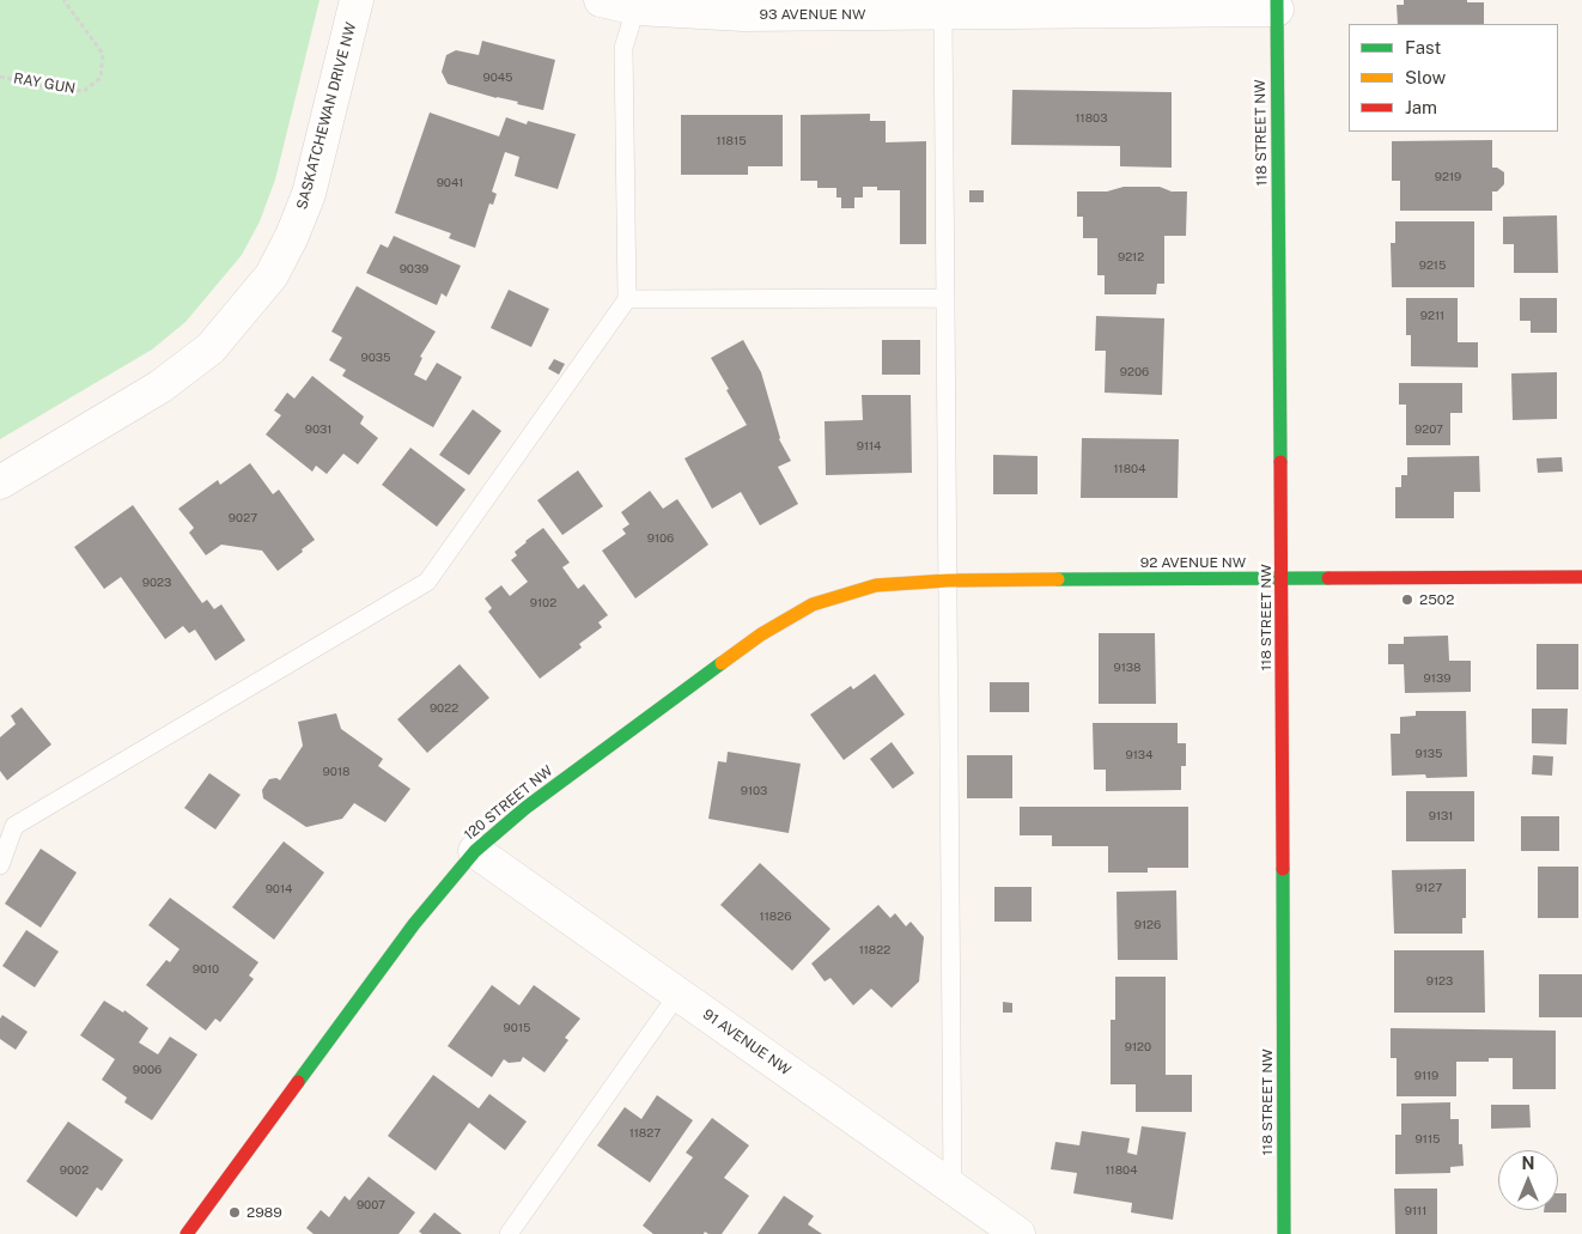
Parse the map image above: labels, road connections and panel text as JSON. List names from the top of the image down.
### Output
{
  "streets": {
    "street": [
      "93 AVENUE NW",
      "SASKATCHEWAN DRIVE NW",
      "118 STREET NW",
      "92 AVENUE NW",
      "120 STREET NW",
      "91 AVENUE NW"
    ],
    "path": ["RAY GUN"]
  },
  "crossings": [
    ["93 AVENUE NW", "118 STREET NW"],
    ["118 STREET NW", "92 AVENUE NW"],
    ["92 AVENUE NW", "120 STREET NW"],
    ["120 STREET NW", "91 AVENUE NW"]
  ],
  "places": ["2502", "2989"],
  "house_numbers": [
    "9045",
    "11803",
    "11815",
    "9219",
    "9041",
    "9212",
    "9215",
    "9039",
    "9211",
    "9035",
    "9206",
    "9031",
    "9207",
    "9114",
    "11804",
    "9027",
    "9106",
    "9023",
    "9102",
    "9138",
    "9139",
    "9022",
    "9135",
    "9134",
    "9018",
    "9103",
    "9131",
    "9127",
    "9014",
    "11826",
    "9126",
    "11822",
    "9010",
    "9123",
    "9015",
    "9120",
    "9006",
    "9119",
    "11827",
    "9115",
    "9002",
    "11804",
    "9007",
    "9111"
  ],
  "legend": ["Fast", "Slow", "Jam"],
  "north": "top"
}
